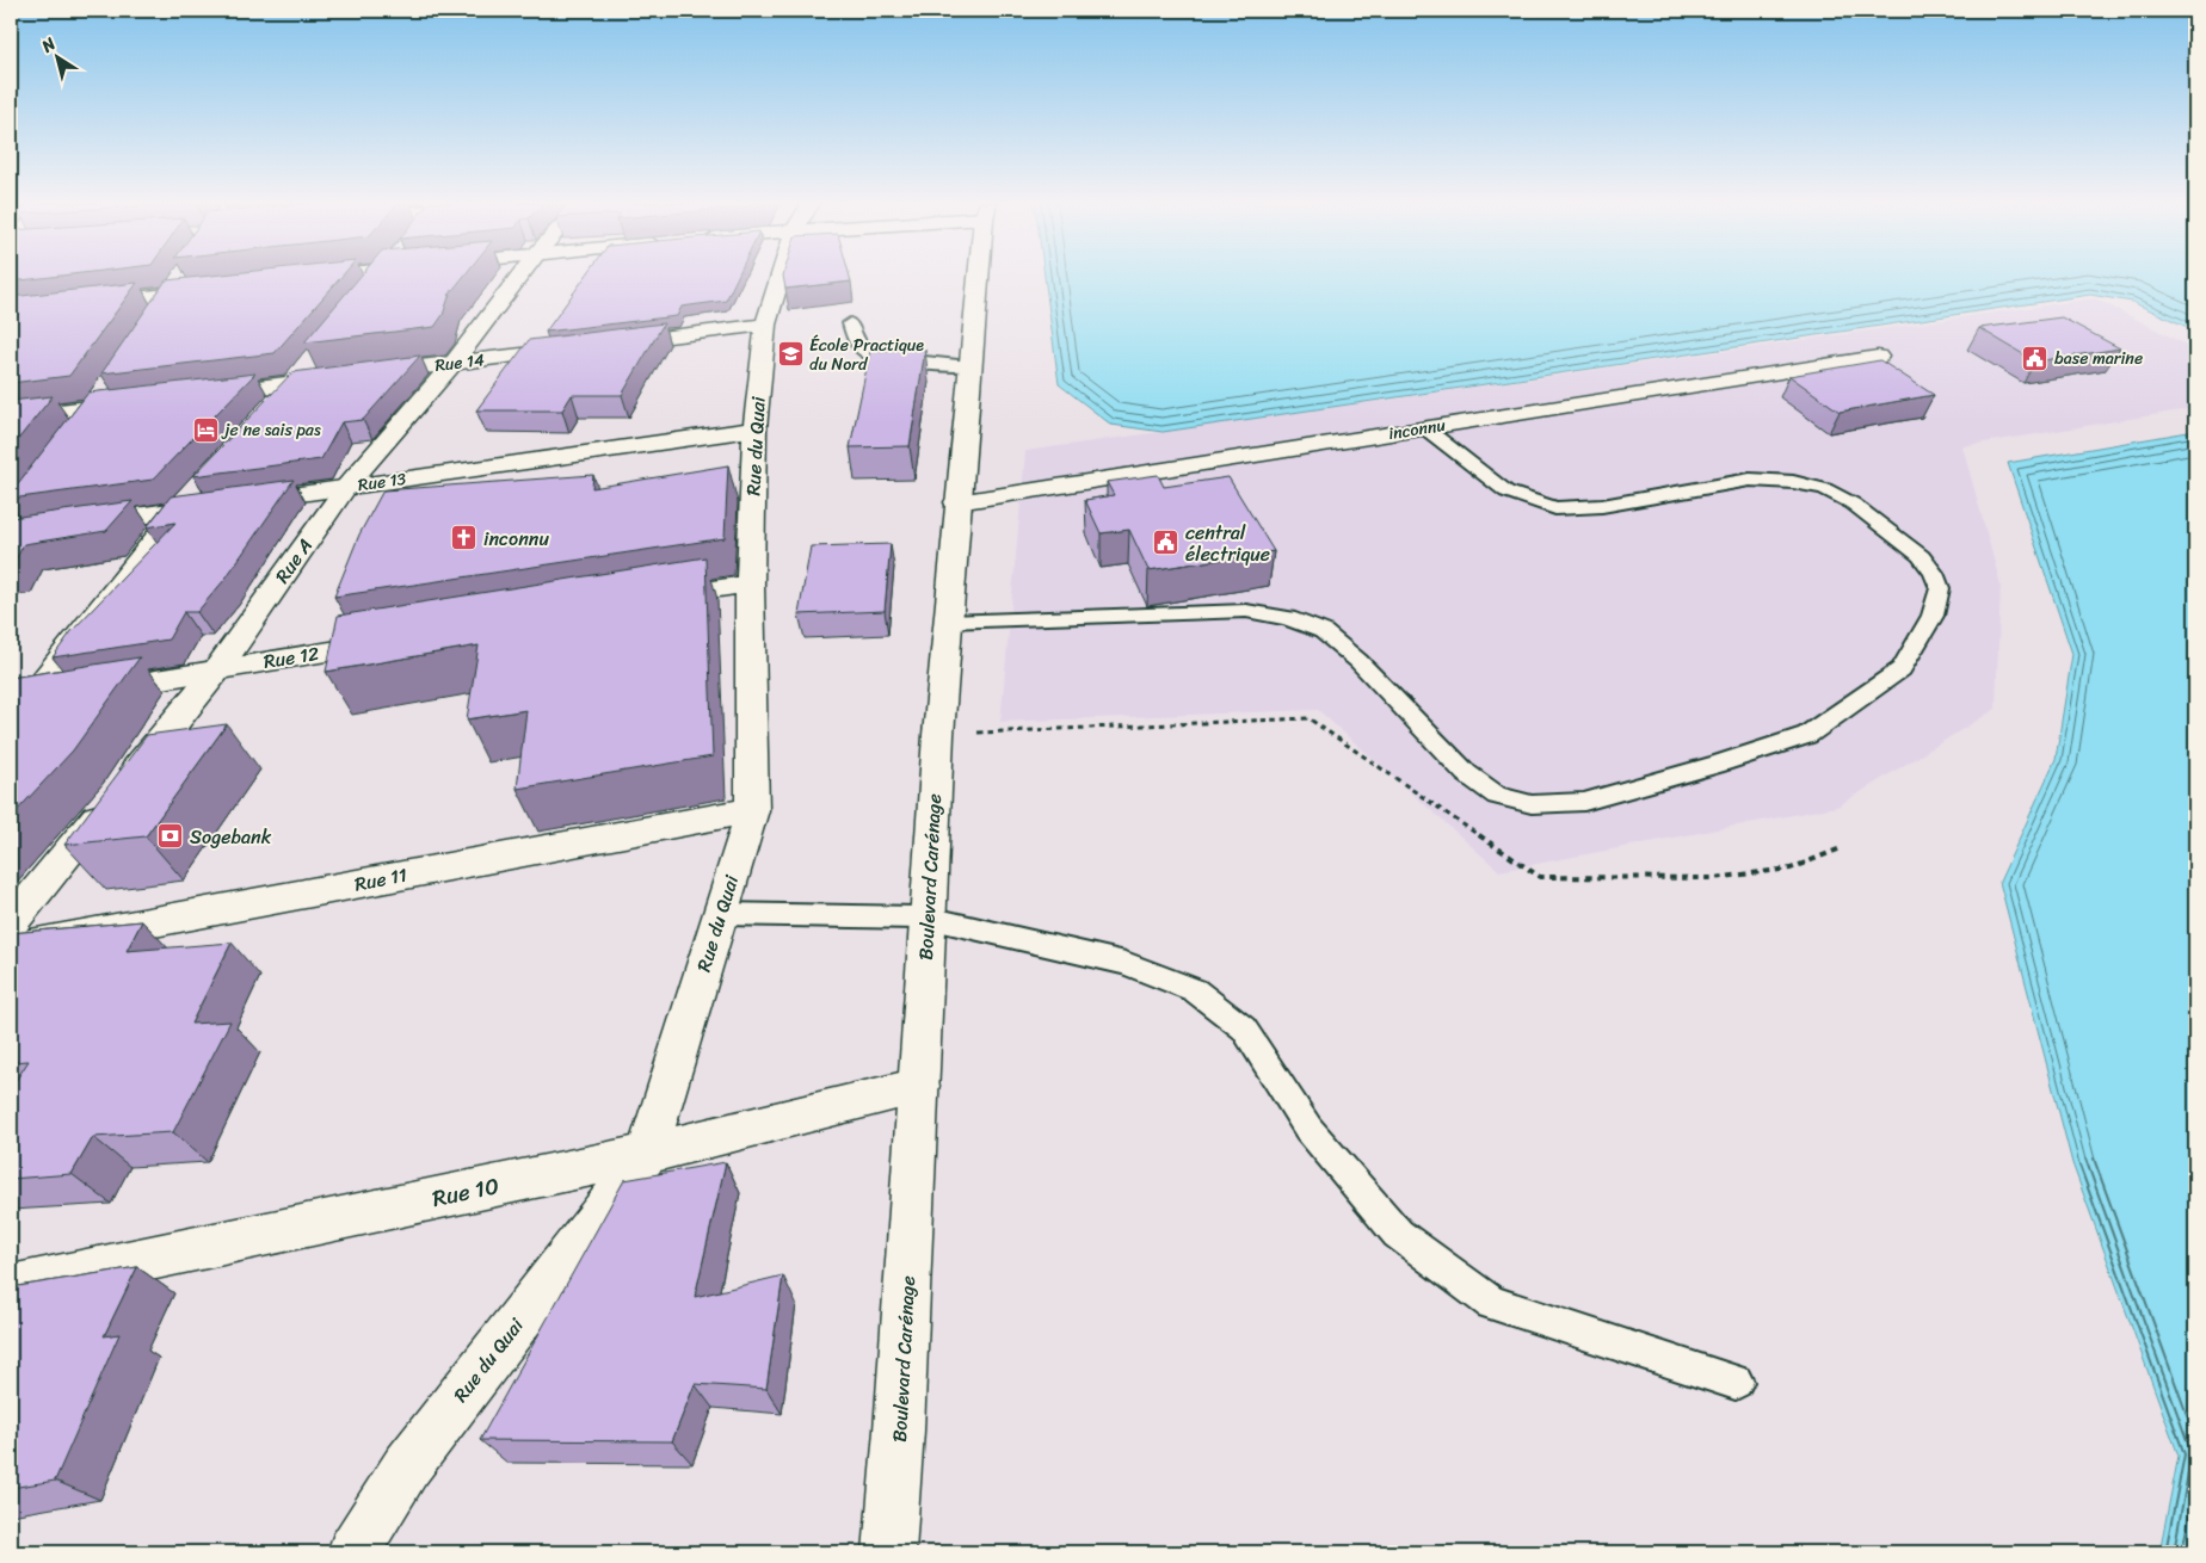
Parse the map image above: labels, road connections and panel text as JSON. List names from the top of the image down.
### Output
{
  "streets": {
    "street": [
      "Rue 14",
      "inconnu",
      "Rue du Quai",
      "Rue 13",
      "Rue A",
      "Rue 12",
      "Boulevard Carénage",
      "Rue 11",
      "Rue 10"
    ]
  },
  "crossings": [
    ["Rue 14", "Rue A"],
    ["inconnu", "Boulevard Carénage"],
    ["Rue du Quai", "Rue 13"],
    ["Rue du Quai", "Rue 11"],
    ["Rue du Quai", "Rue 10"],
    ["Rue 13", "Rue A"],
    ["Rue A", "Rue 12"],
    ["Boulevard Carénage", "Rue 10"]
  ],
  "places": {
    "school or university": ["École Practique du Nord"],
    "public building": ["base marine", "central électrique"],
    "hotel": ["je ne sais pas"],
    "church": ["inconnu"],
    "bank": ["Sogebank"]
  },
  "north": "top left"
}
